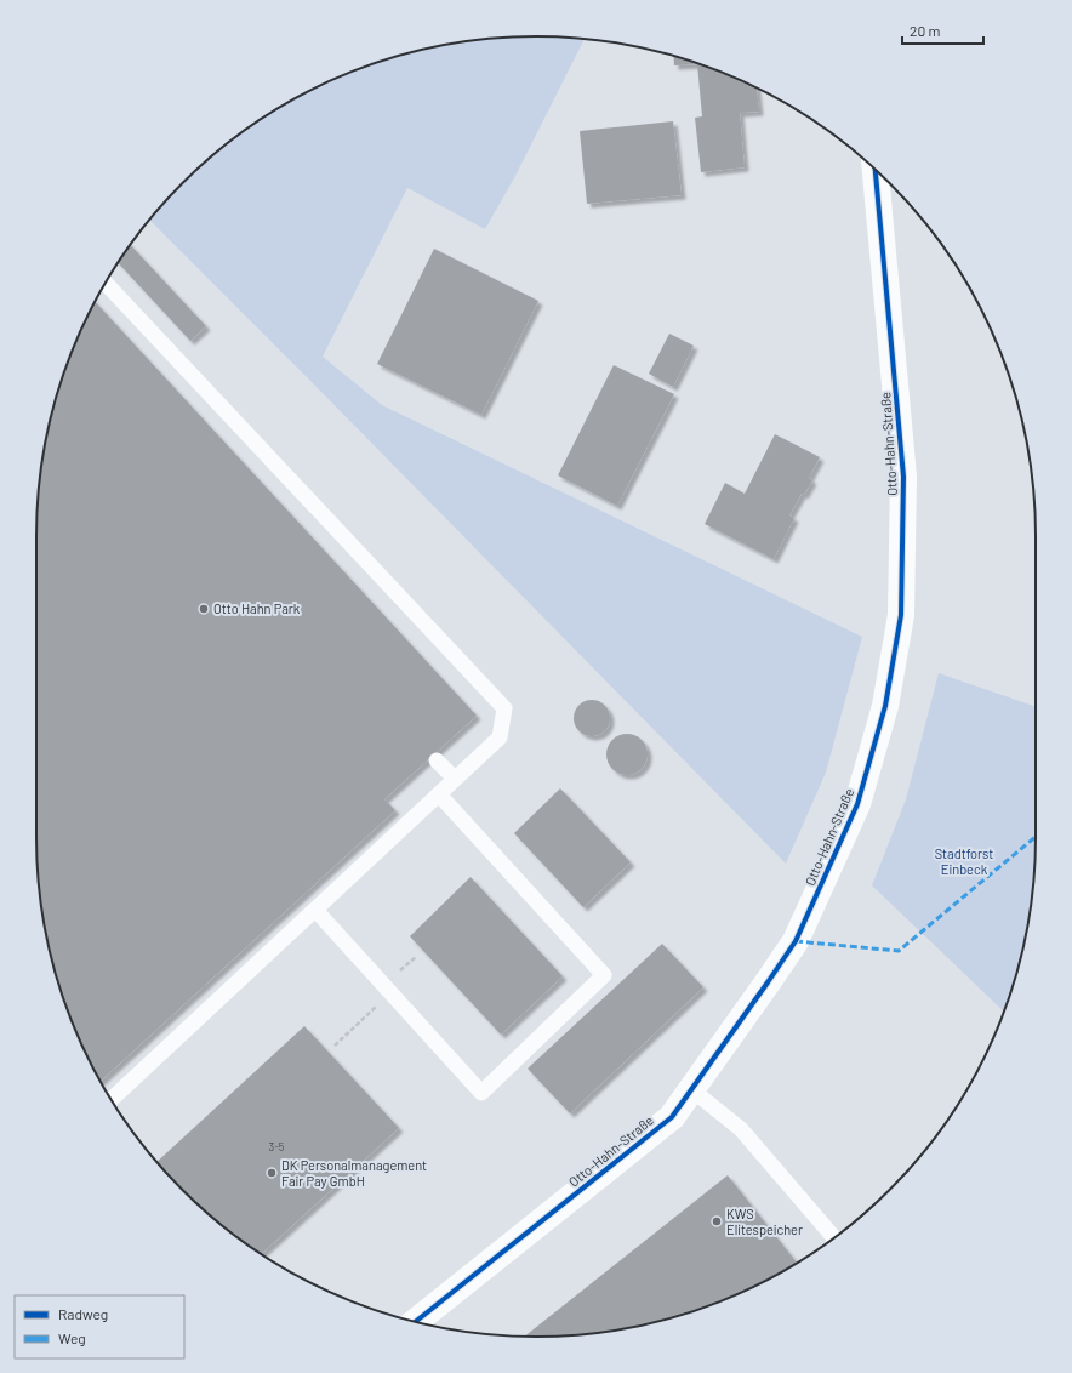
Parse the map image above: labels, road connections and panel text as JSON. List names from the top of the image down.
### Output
{
  "streets": {
    "street": ["Otto-Hahn-Straße"]
  },
  "parks": ["Stadtforst Einbeck"],
  "places": ["Otto Hahn Park", "DK Personalmanagement Fair Pay GmbH", "KWS Elitespeicher"],
  "house_numbers": ["3-5"],
  "legend": ["Radweg", "Weg"],
  "scale_bar": "20 m"
}
